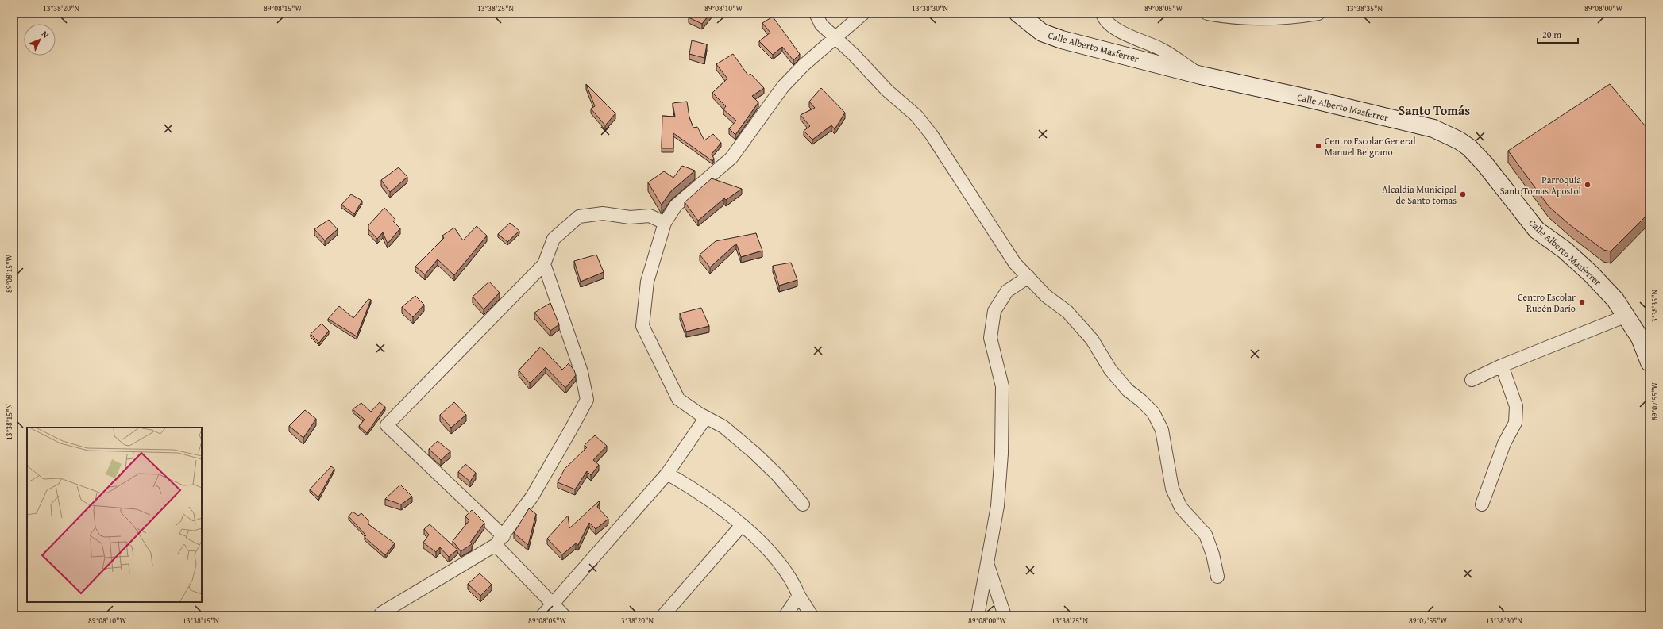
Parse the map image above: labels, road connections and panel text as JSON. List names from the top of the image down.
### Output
{
  "streets": {
    "main road": ["Calle Alberto Masferrer"]
  },
  "districts": ["Santo Tomás"],
  "places": [
    "Centro Escolar General Manuel Belgrano",
    "Parroquia SantoTomas Apostol",
    "Alcaldia Municipal de Santo tomas",
    "Centro Escolar Rubén Darío"
  ],
  "scale_bar": "20 m",
  "north": "top right",
  "coordinates": [
    "13°38'20\"N",
    "89°08'15\"W",
    "13°38'25\"N",
    "89°08'10\"W",
    "13°38'30\"N",
    "89°08'05\"W",
    "13°38'35\"N",
    "89°08'00\"W",
    "89°07'55\"W",
    "13°38'15\"N"
  ]
}
